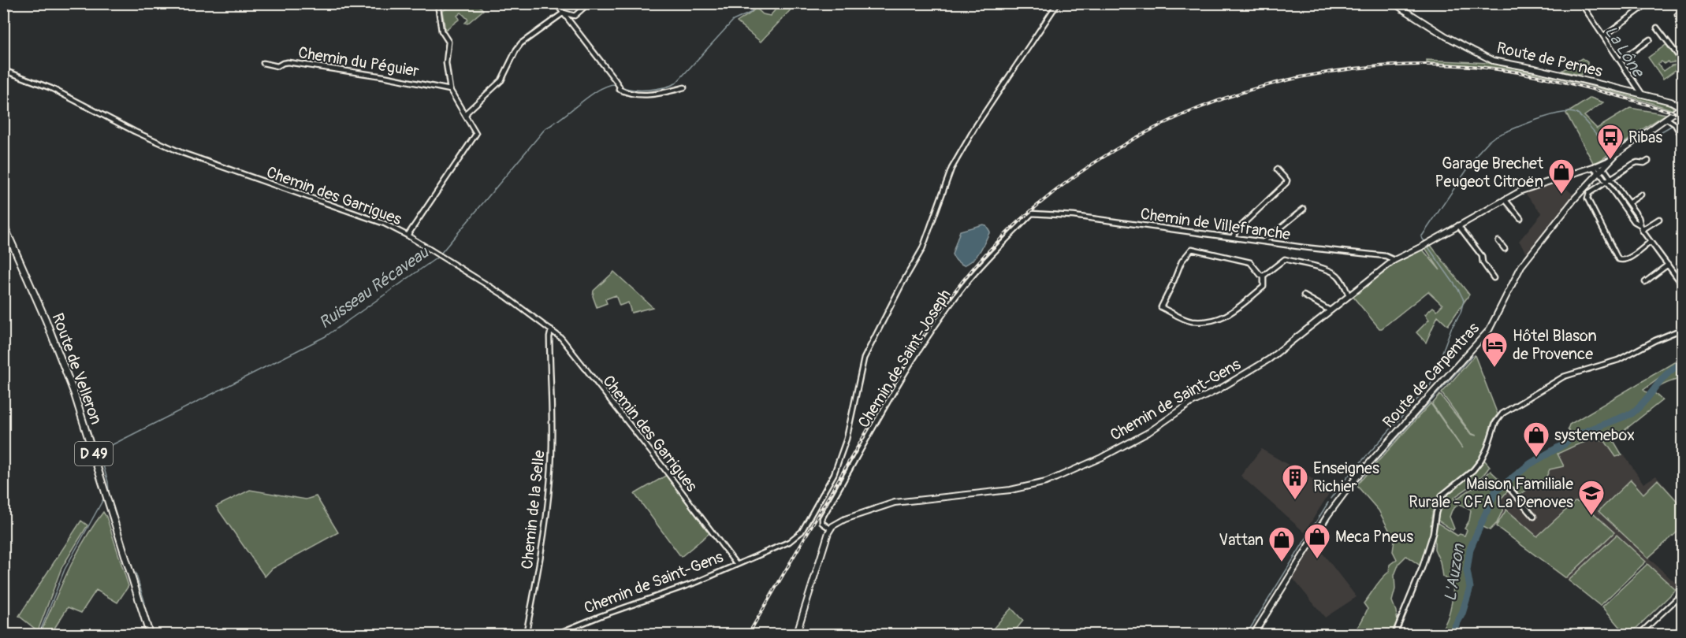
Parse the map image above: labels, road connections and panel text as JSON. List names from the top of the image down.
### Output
{
  "streets": {
    "main road": ["Route de Velleron", "D 49"],
    "street": [
      "Route de Pernes",
      "Chemin du Péguier",
      "Chemin des Garrigues",
      "Chemin de Villefranche",
      "Chemin de Saint-Joseph",
      "Route de Carpentras",
      "Chemin de Saint-Gens",
      "Chemin de la Selle"
    ]
  },
  "crossings": [
    ["Route de Pernes", "Route de Carpentras"],
    ["Chemin des Garrigues", "Chemin de Saint-Gens"],
    ["Chemin des Garrigues", "Chemin de la Selle"],
    ["Chemin de Villefranche", "Chemin de Saint-Joseph"],
    ["Chemin de Villefranche", "Chemin de Saint-Gens"],
    ["Chemin de Saint-Joseph", "Chemin de Saint-Gens"],
    ["Route de Carpentras", "Chemin de Saint-Gens"]
  ],
  "water": ["La Lône", "Ruisseau Récaveau", "L'Auzon"],
  "places": {
    "bus stop": ["Ribas"],
    "shop": [
      "Garage Brechet Peugeot Citroën",
      "systemebox",
      "Meca Pneus",
      "Vattan"
    ],
    "hotel": ["Hôtel Blason de Provence"],
    "building": ["Enseignes Richier"],
    "school or university": ["Maison Familiale Rurale - CFA La Denoves"]
  }
}
